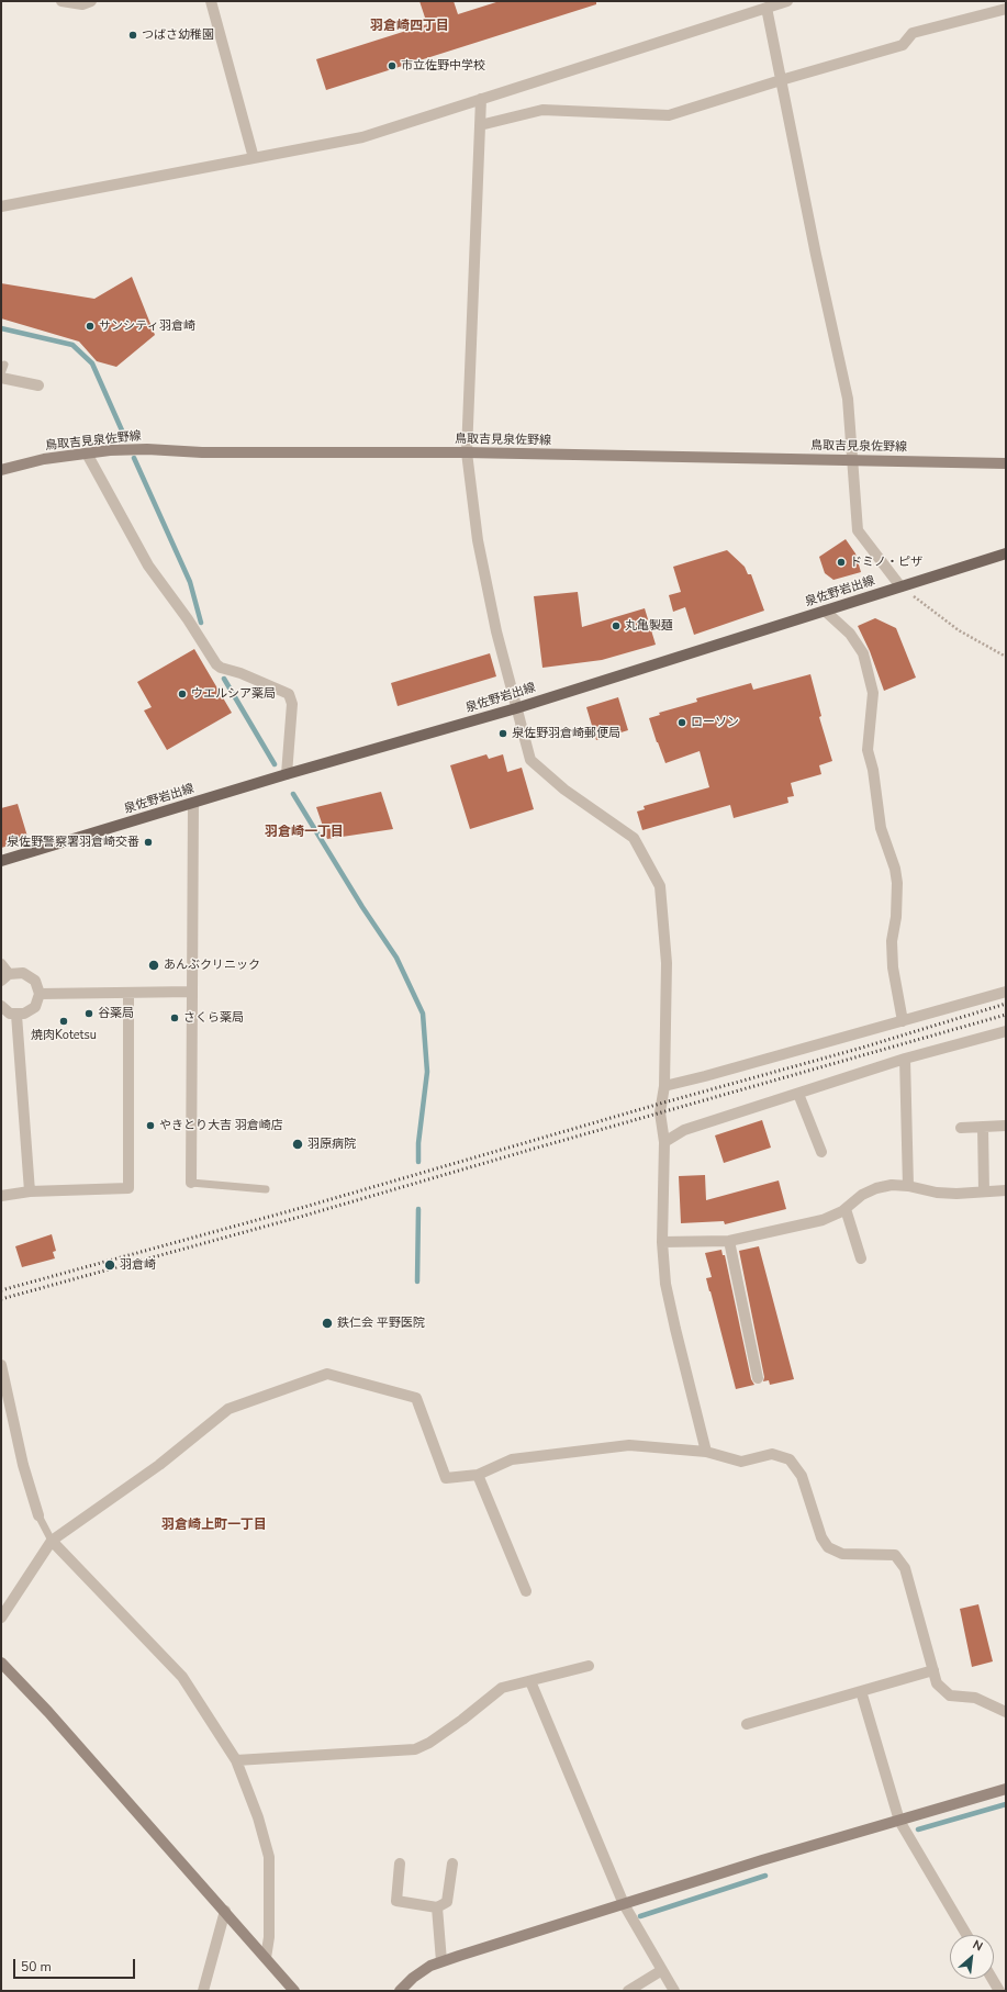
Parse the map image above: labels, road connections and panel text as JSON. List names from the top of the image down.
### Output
{
  "streets": {
    "main road": ["泉佐野岩出線"],
    "street": ["鳥取吉見泉佐野線"]
  },
  "districts": ["羽倉崎四丁目", "羽倉崎一丁目", "羽倉崎上町一丁目"],
  "places": [
    "つばさ幼稚園",
    "市立佐野中学校",
    "サンシティ羽倉崎",
    "ドミノ・ピザ",
    "丸亀製麺",
    "ウエルシア薬局",
    "ローソン",
    "泉佐野羽倉崎郵便局",
    "泉佐野警察署羽倉崎交番",
    "あんぶクリニック",
    "谷薬局",
    "さくら薬局",
    "焼肉Kotetsu",
    "やきとり大吉 羽倉崎店",
    "羽原病院",
    "羽倉崎",
    "鉄仁会 平野医院"
  ],
  "scale_bar": "50 m",
  "north": "top right"
}
